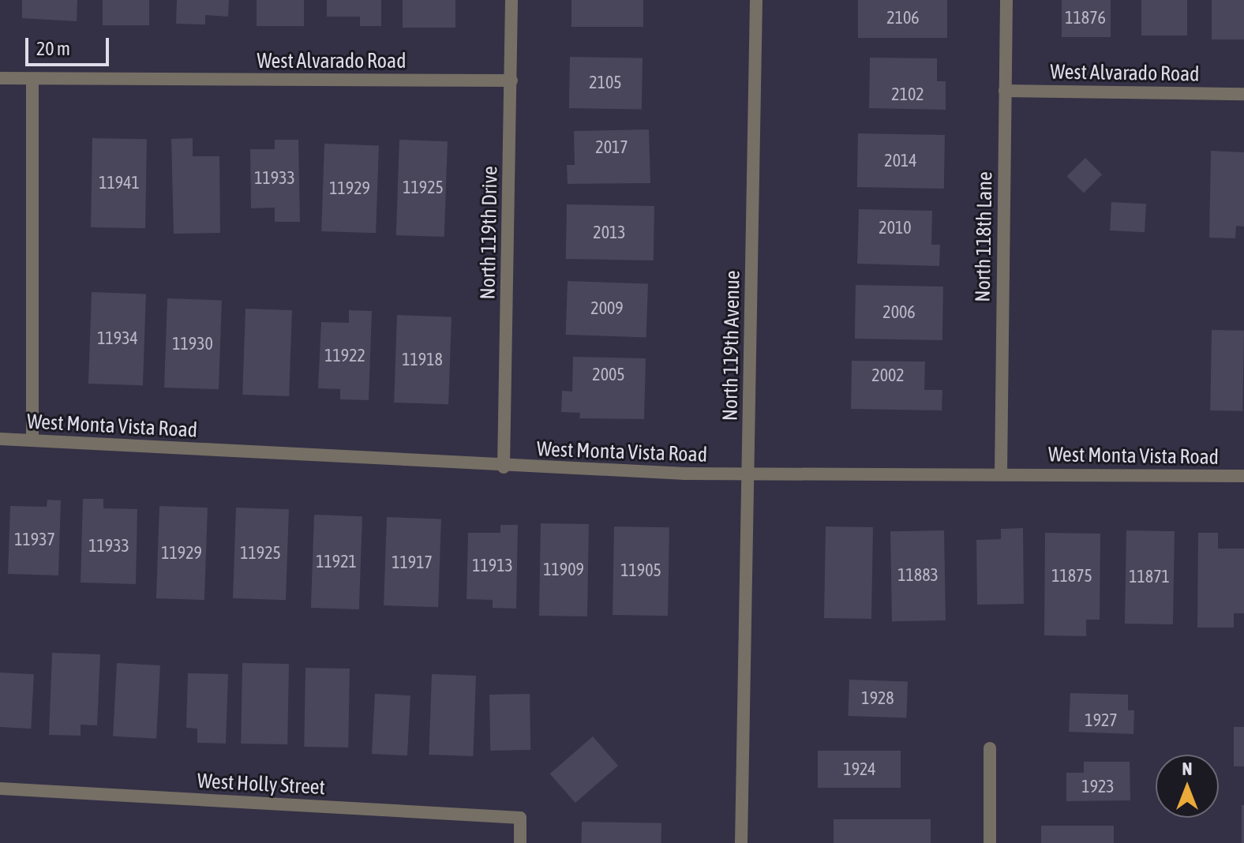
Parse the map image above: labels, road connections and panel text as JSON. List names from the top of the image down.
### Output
{
  "streets": {
    "street": [
      "West Alvarado Road",
      "North 119th Drive",
      "North 118th Lane",
      "North 119th Avenue",
      "West Monta Vista Road",
      "West Holly Street"
    ]
  },
  "crossings": [
    ["West Alvarado Road", "North 119th Drive"],
    ["West Alvarado Road", "North 118th Lane"],
    ["North 119th Drive", "West Monta Vista Road"],
    ["North 118th Lane", "West Monta Vista Road"],
    ["North 119th Avenue", "West Monta Vista Road"]
  ],
  "house_numbers": [
    "2106",
    "11876",
    "2105",
    "2102",
    "2017",
    "2014",
    "11933",
    "11941",
    "11925",
    "11929",
    "2010",
    "2013",
    "2009",
    "2006",
    "11934",
    "11930",
    "11922",
    "11918",
    "2005",
    "2002",
    "11937",
    "11933",
    "11929",
    "11925",
    "11921",
    "11917",
    "11913",
    "11909",
    "11905",
    "11883",
    "11875",
    "11871",
    "1928",
    "1927",
    "1924",
    "1923"
  ],
  "scale_bar": "20 m",
  "north": "top"
}
